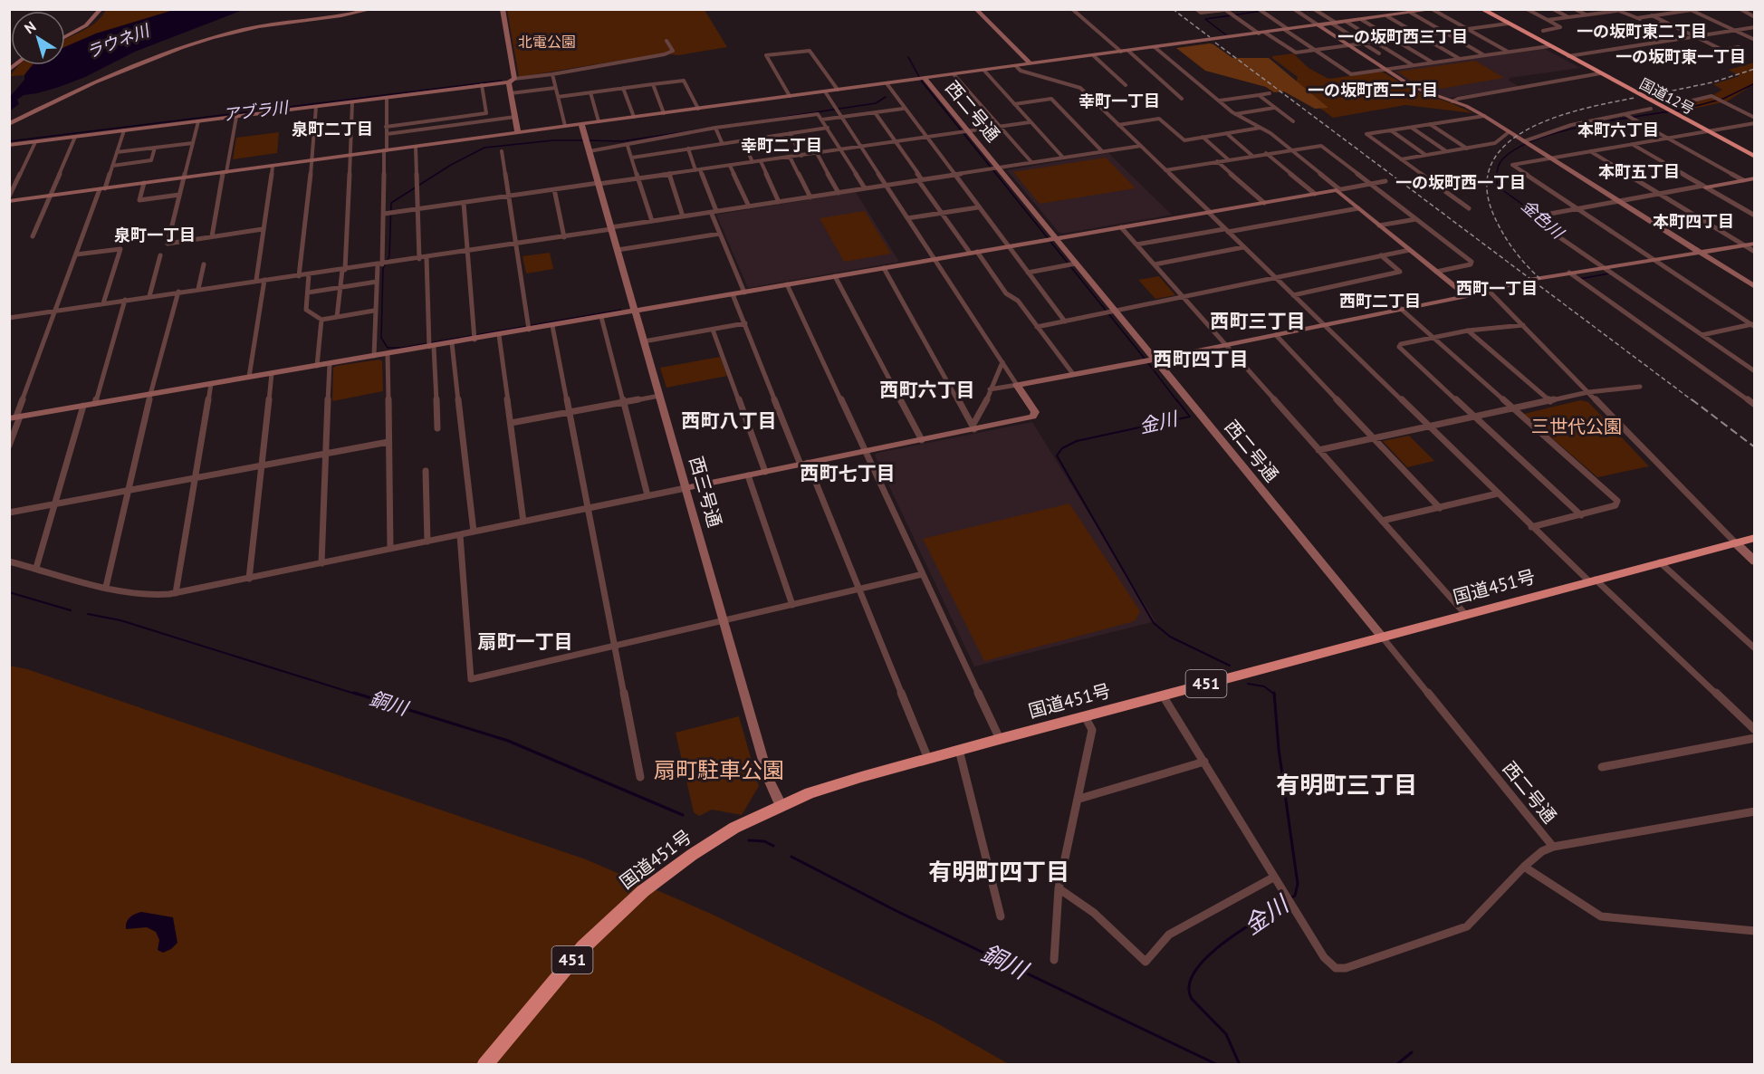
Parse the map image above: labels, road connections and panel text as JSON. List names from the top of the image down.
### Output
{
  "streets": {
    "highway": ["国道12号", "国道451号", "451"],
    "street": ["西二号通", "西三号通"]
  },
  "crossings": [
    ["西二号通", "国道451号"],
    ["西三号通", "国道451号"]
  ],
  "districts": [
    "一の坂町東二丁目",
    "一の坂町西三丁目",
    "一の坂町東一丁目",
    "一の坂町西二丁目",
    "幸町一丁目",
    "泉町二丁目",
    "本町六丁目",
    "幸町二丁目",
    "本町五丁目",
    "一の坂町西一丁目",
    "本町四丁目",
    "泉町一丁目",
    "西町一丁目",
    "西町二丁目",
    "西町三丁目",
    "西町四丁目",
    "西町六丁目",
    "西町八丁目",
    "西町七丁目",
    "扇町一丁目",
    "有明町三丁目",
    "有明町四丁目"
  ],
  "water": [
    "ラウネ川",
    "アブラ川",
    "金色川",
    "金川",
    "銅川"
  ],
  "parks": ["北電公園", "三世代公園", "扇町駐車公園"],
  "north": "top left"
}
